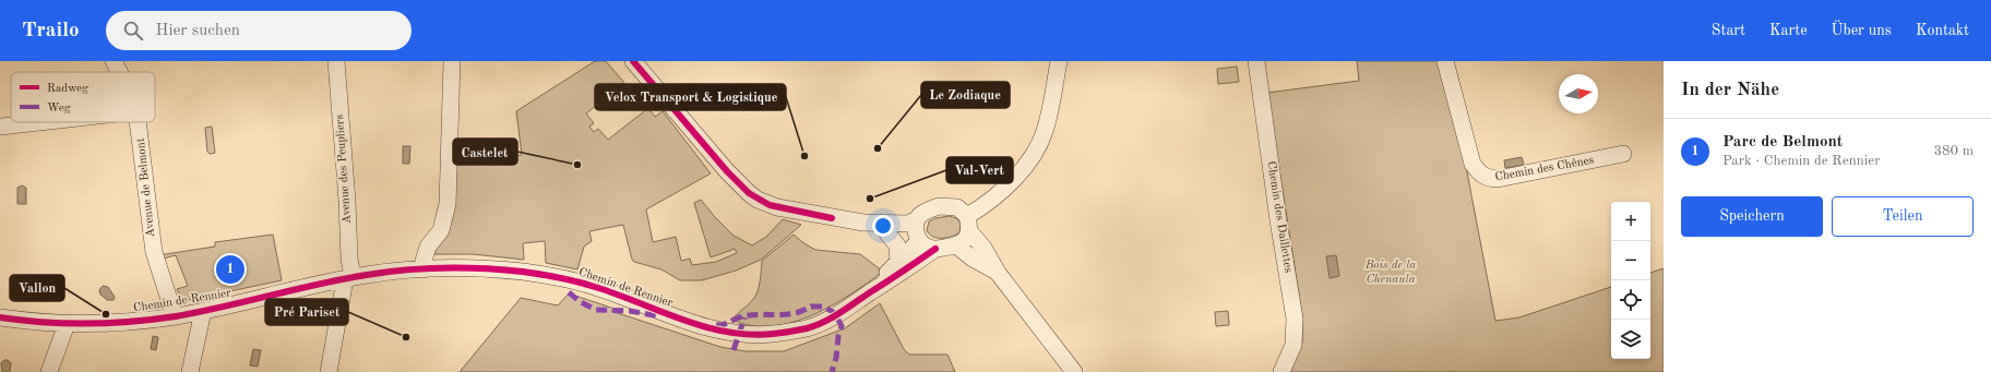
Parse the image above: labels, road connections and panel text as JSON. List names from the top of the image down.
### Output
{
  "streets": {
    "street": [
      "Avenue des Peupliers",
      "Chemin des Chênes",
      "Avenue de Belmont",
      "Chemin des Daillettes",
      "Chemin de Rennier"
    ]
  },
  "crossings": [
    ["Avenue des Peupliers", "Chemin de Rennier"],
    ["Avenue de Belmont", "Chemin de Rennier"]
  ],
  "parks": ["Bois de la Chenaula"],
  "places": [
    "Le Zodiaque",
    "Velox Transport & Logistique",
    "Castelet",
    "Val-Vert",
    "Vallon",
    "Pré Pariset"
  ],
  "legend": ["Radweg", "Weg"],
  "north": "right",
  "page": {
    "header": "Trailo",
    "search": "Hier suchen",
    "nav": [
      "Start",
      "Karte",
      "Über uns",
      "Kontakt"
    ],
    "heading": "In der Nähe",
    "list": [
      {
        "mark": "1",
        "name": "Parc de Belmont",
        "note": "Park · Chemin de Rennier",
        "value": "380 m"
      }
    ],
    "buttons": ["Speichern", "Teilen"],
    "map_buttons": ["+", "−"],
    "pins": "1"
  }
}
